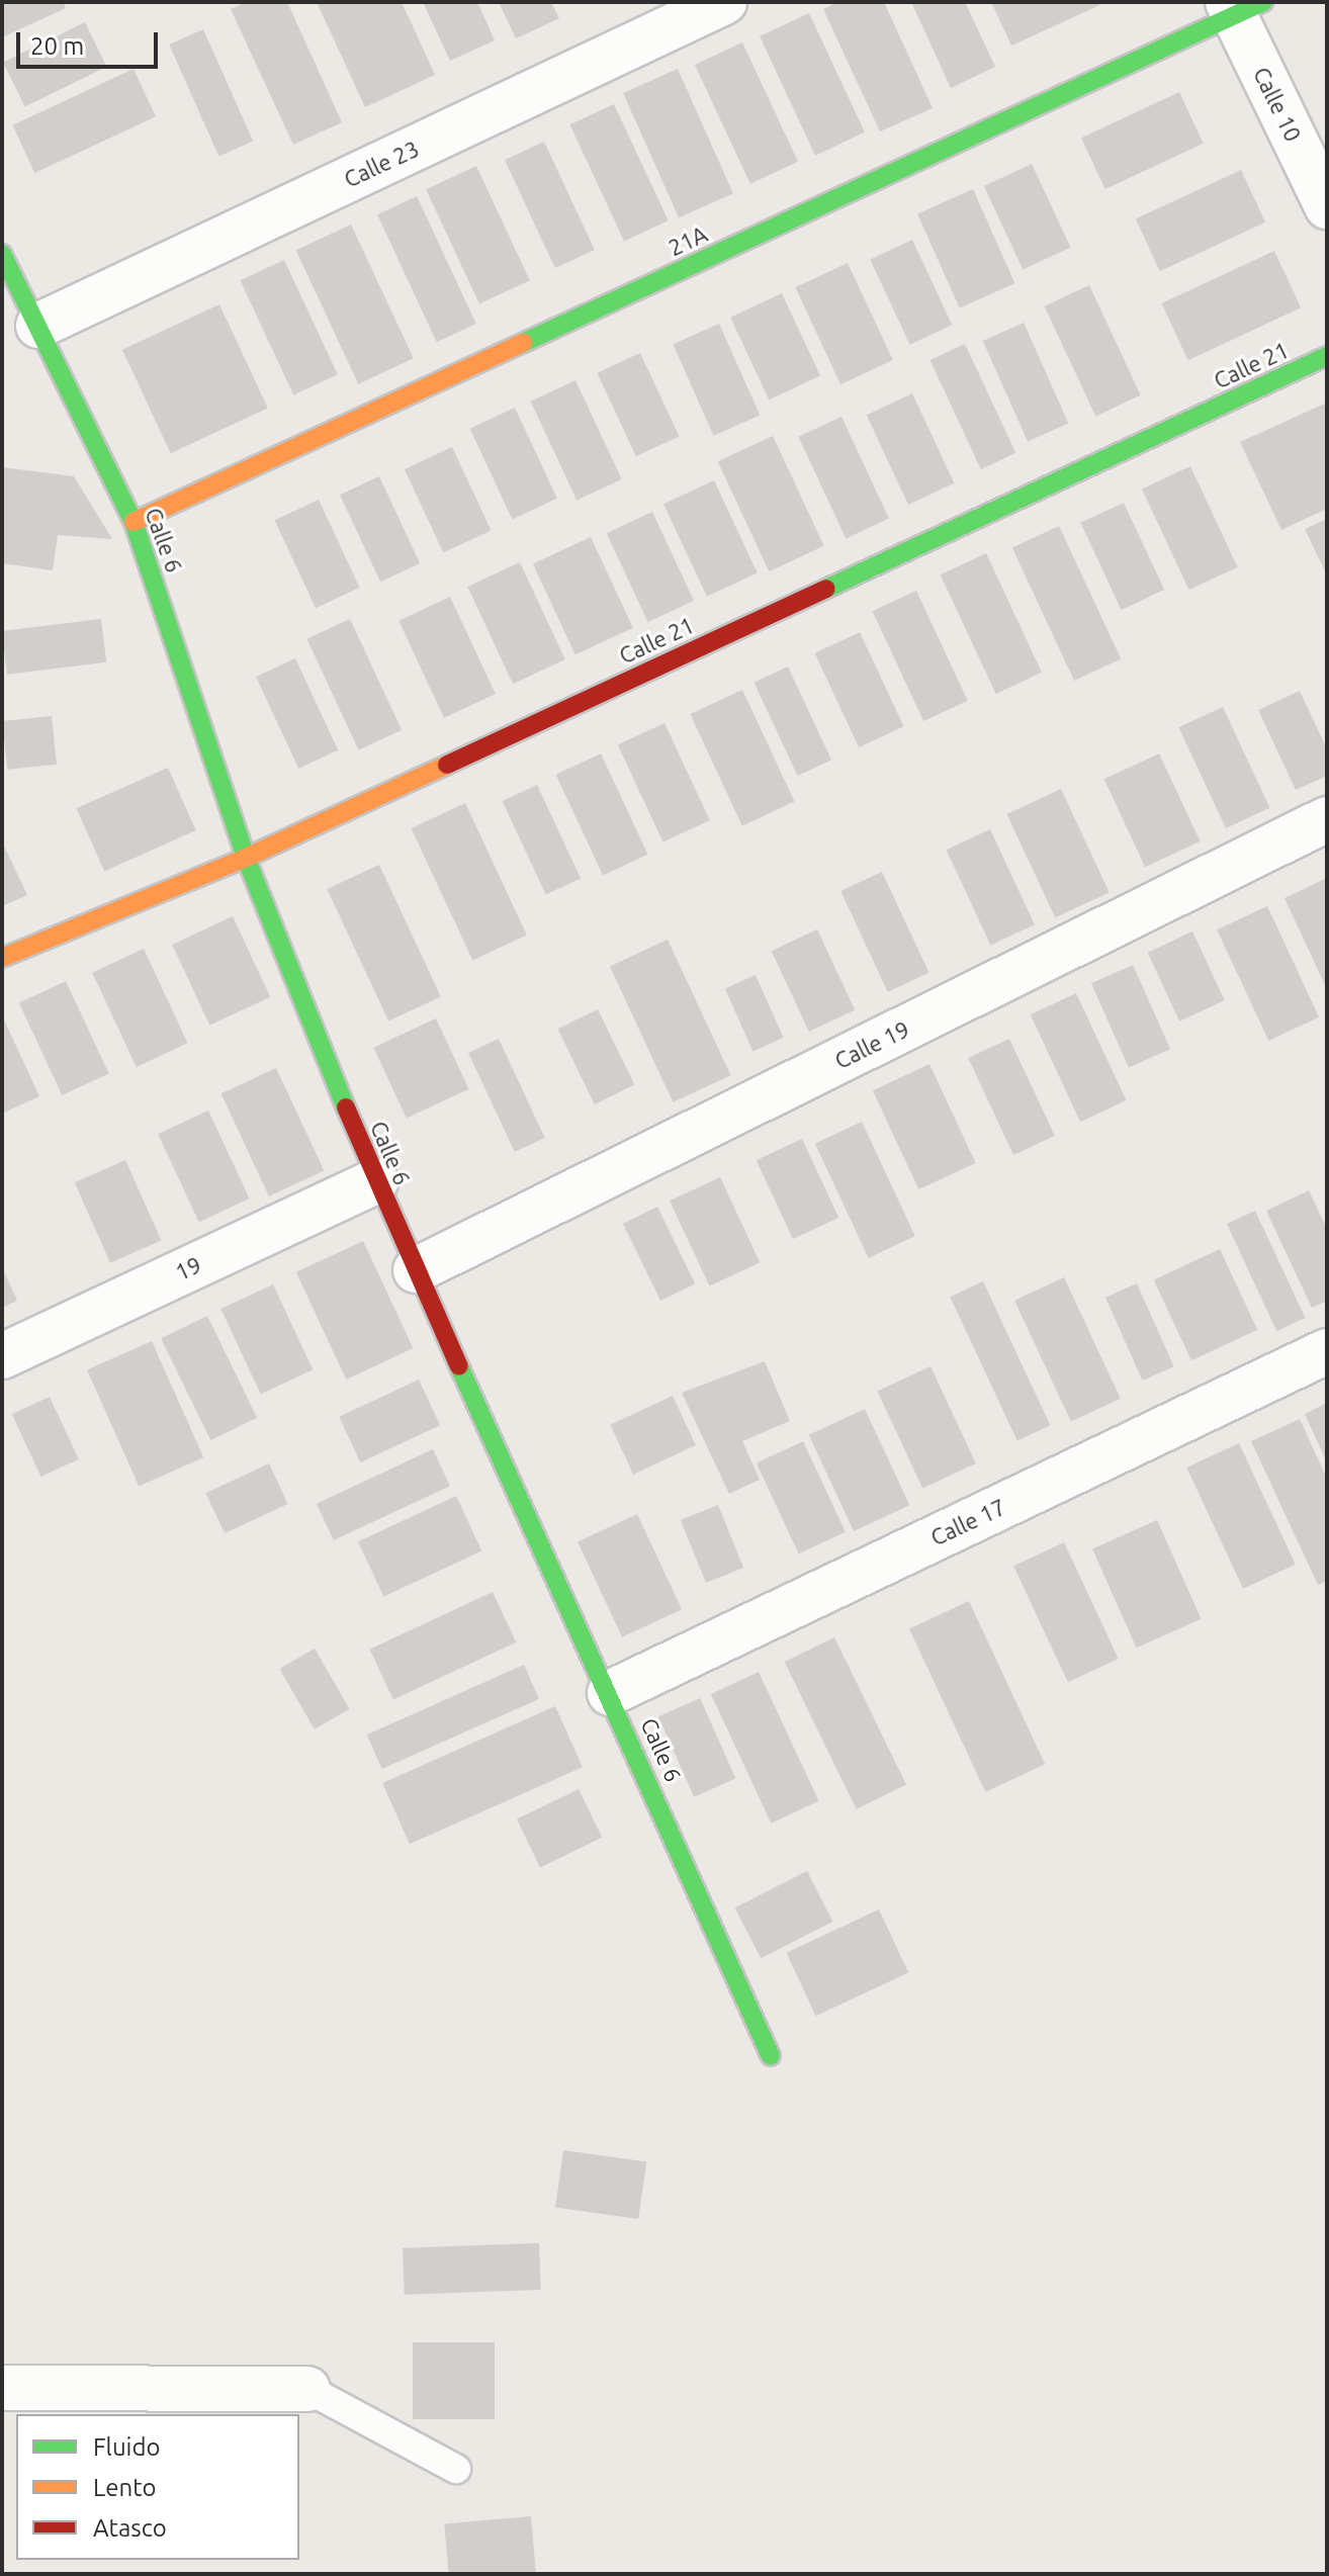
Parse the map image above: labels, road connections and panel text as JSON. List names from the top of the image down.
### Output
{
  "streets": {
    "street": [
      "Calle 10",
      "Calle 23",
      "21A",
      "Calle 21",
      "Calle 6",
      "Calle 19",
      "19",
      "Calle 17"
    ]
  },
  "crossings": [
    ["Calle 10", "21A"],
    ["Calle 23", "Calle 6"],
    ["21A", "Calle 6"],
    ["Calle 21", "Calle 6"],
    ["Calle 6", "Calle 19"],
    ["Calle 6", "19"],
    ["Calle 6", "Calle 17"]
  ],
  "legend": ["Fluido", "Lento", "Atasco"],
  "scale_bar": "20 m"
}
